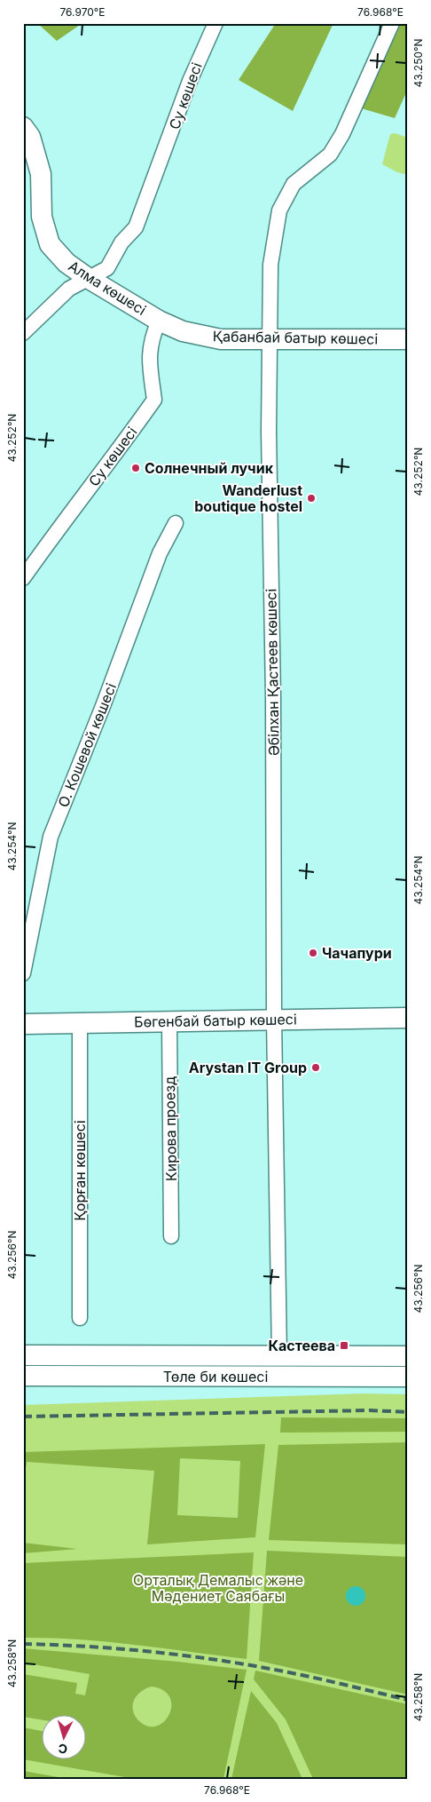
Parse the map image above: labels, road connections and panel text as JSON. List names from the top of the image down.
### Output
{
  "streets": {
    "main road": [
      "Алма көшесі",
      "Қабанбай батыр көшесі",
      "Бөгенбай батыр көшесі",
      "Төле би көшесі"
    ],
    "street": [
      "Су көшесі",
      "Әбілхан Қастеев көшесі",
      "О. Кошевой көшесі",
      "Кирова проезд",
      "Қорған көшесі"
    ]
  },
  "crossings": [
    ["Су көшесі", "Алма көшесі"],
    ["Су көшесі", "Қабанбай батыр көшесі"],
    ["Алма көшесі", "Қабанбай батыр көшесі"],
    ["Қабанбай батыр көшесі", "Әбілхан Қастеев көшесі"],
    ["Әбілхан Қастеев көшесі", "Бөгенбай батыр көшесі"],
    ["Әбілхан Қастеев көшесі", "Төле би көшесі"],
    ["Бөгенбай батыр көшесі", "Кирова проезд"],
    ["Бөгенбай батыр көшесі", "Қорған көшесі"]
  ],
  "parks": ["Орталық Демалыс және Мәдениет Саябағы"],
  "places": {
    "other": [
      "Солнечный лучик",
      "Wanderlust boutique hostel",
      "Чачапури",
      "Arystan IT Group"
    ],
    "transit": ["Кастеева"]
  },
  "north": "bottom",
  "coordinates": [
    "76.970°E",
    "76.968°E",
    "43.250°N",
    "43.252°N",
    "43.254°N",
    "43.256°N",
    "43.258°N"
  ]
}
